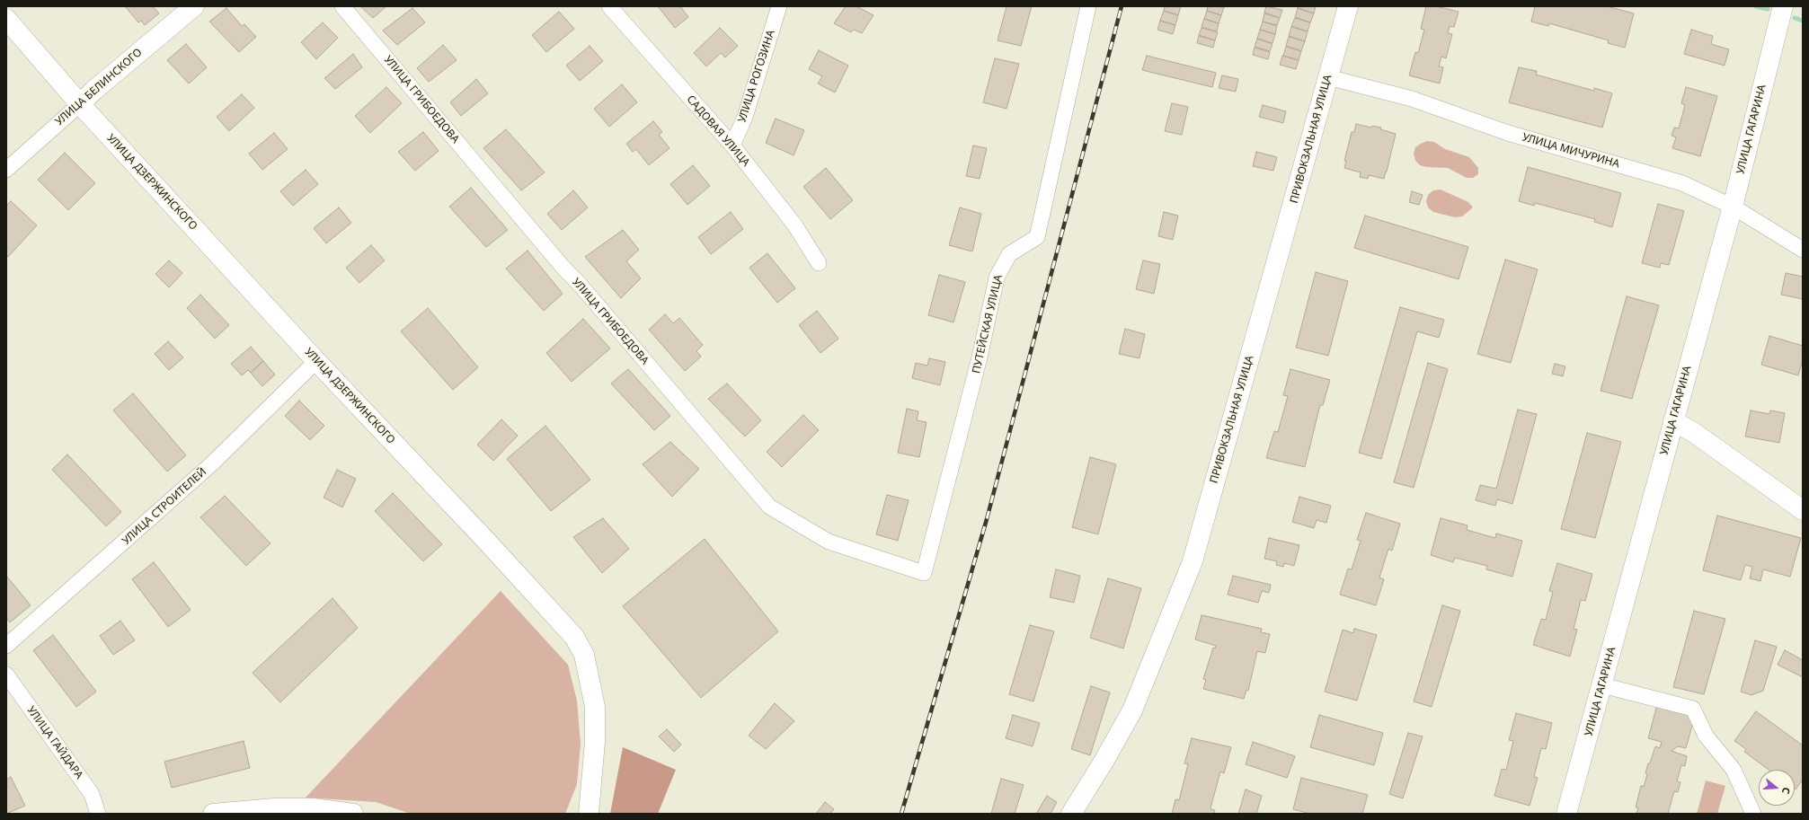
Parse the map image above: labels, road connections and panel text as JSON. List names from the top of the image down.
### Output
{
  "streets": {
    "main road": [
      "УЛИЦА БЕЛИНСКОГО",
      "УЛИЦА ГАГАРИНА",
      "ПРИВОКЗАЛЬНАЯ УЛИЦА",
      "УЛИЦА ДЗЕРЖИНСКОГО"
    ],
    "street": [
      "УЛИЦА РОГОЗИНА",
      "УЛИЦА ГРИБОЕДОВА",
      "САДОВАЯ УЛИЦА",
      "УЛИЦА МИЧУРИНА",
      "ПУТЕЙСКАЯ УЛИЦА",
      "УЛИЦА СТРОИТЕЛЕЙ",
      "УЛИЦА ГАЙДАРА"
    ]
  },
  "crossings": [
    ["УЛИЦА РОГОЗИНА", "САДОВАЯ УЛИЦА"],
    ["УЛИЦА БЕЛИНСКОГО", "УЛИЦА ДЗЕРЖИНСКОГО"],
    ["УЛИЦА ГРИБОЕДОВА", "ПУТЕЙСКАЯ УЛИЦА"],
    ["УЛИЦА ГАГАРИНА", "УЛИЦА МИЧУРИНА"],
    ["ПРИВОКЗАЛЬНАЯ УЛИЦА", "УЛИЦА МИЧУРИНА"],
    ["УЛИЦА ДЗЕРЖИНСКОГО", "УЛИЦА СТРОИТЕЛЕЙ"]
  ],
  "north": "right"
}
